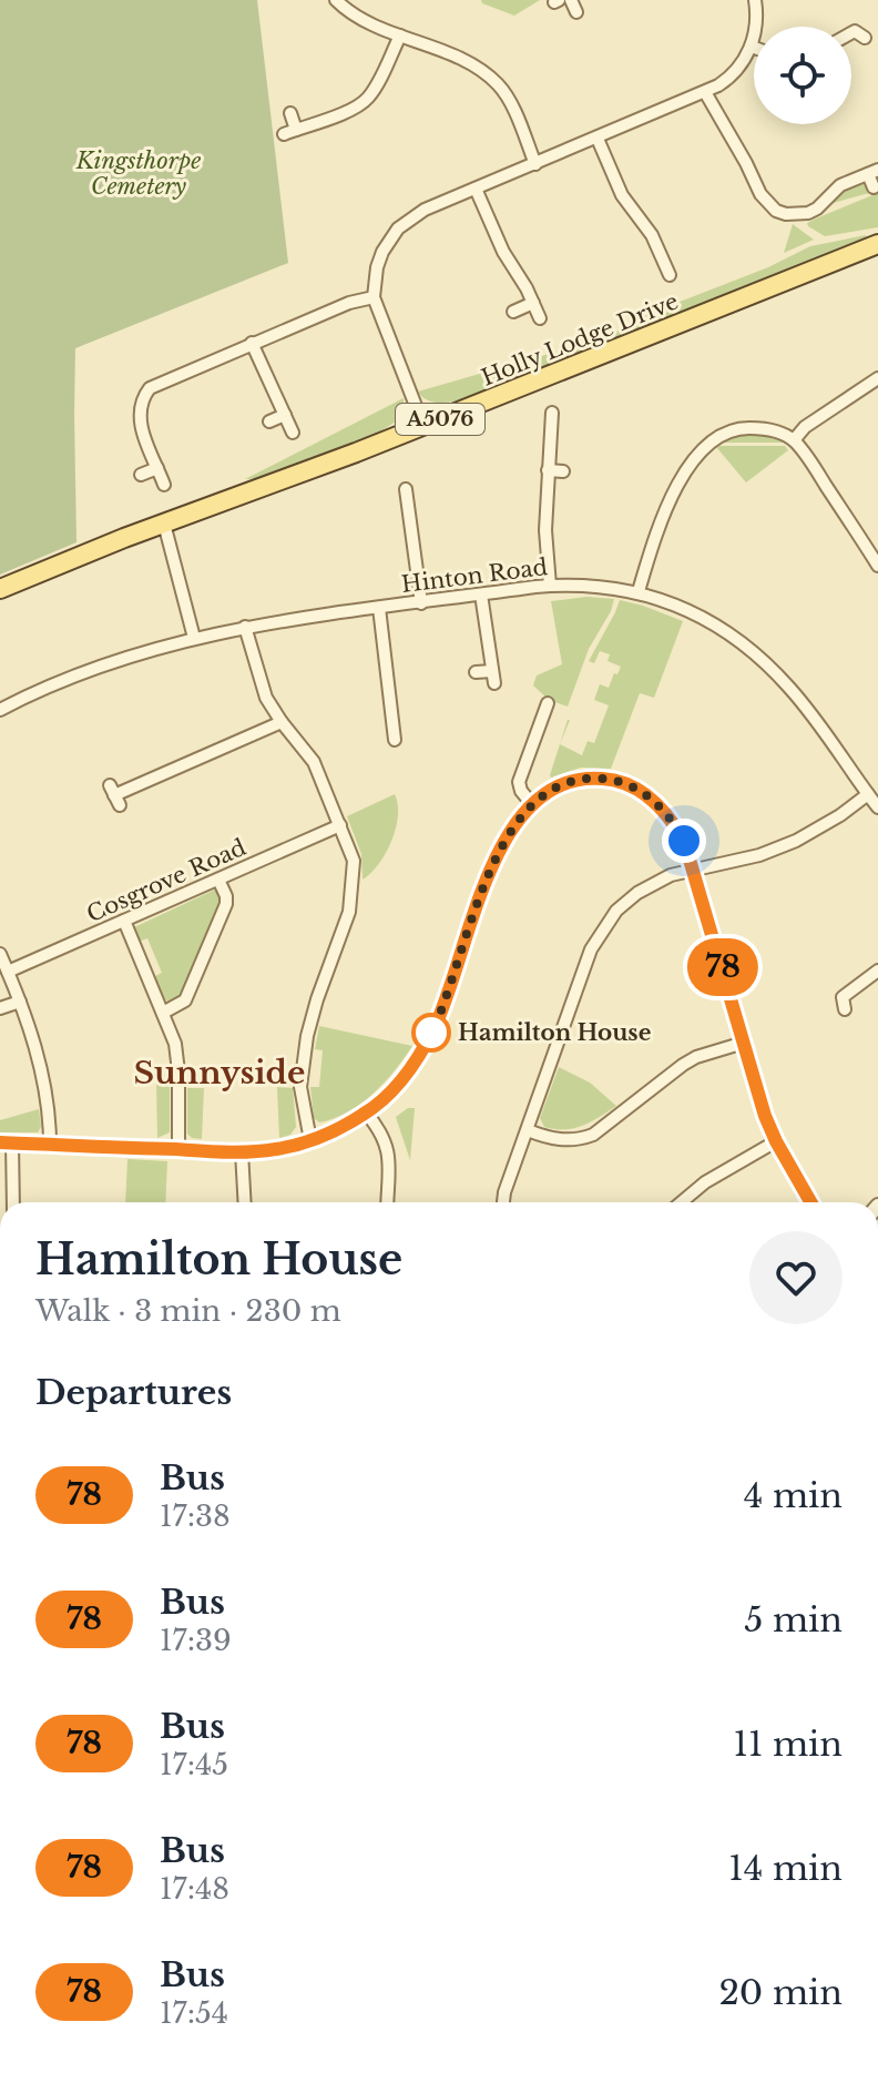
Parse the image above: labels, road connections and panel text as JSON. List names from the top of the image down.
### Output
{
  "streets": {
    "main road": ["Holly Lodge Drive", "A5076"],
    "street": ["Hinton Road", "Cosgrove Road"]
  },
  "districts": ["Sunnyside"],
  "parks": ["Kingsthorpe Cemetery"],
  "places": ["Hamilton House"],
  "lines": ["bus line 78"],
  "page": {
    "on_map": "78",
    "heading": [
      ["Hamilton House", "Walk · 3 min · 230 m"],
      "Departures"
    ],
    "list": [
      {
        "mark": "78",
        "name": "Bus",
        "note": "17:38",
        "value": "4 min"
      },
      {
        "mark": "78",
        "name": "Bus",
        "note": "17:39",
        "value": "5 min"
      },
      {
        "mark": "78",
        "name": "Bus",
        "note": "17:45",
        "value": "11 min"
      },
      {
        "mark": "78",
        "name": "Bus",
        "note": "17:48",
        "value": "14 min"
      },
      {
        "mark": "78",
        "name": "Bus",
        "note": "17:54",
        "value": "20 min"
      }
    ]
  }
}
